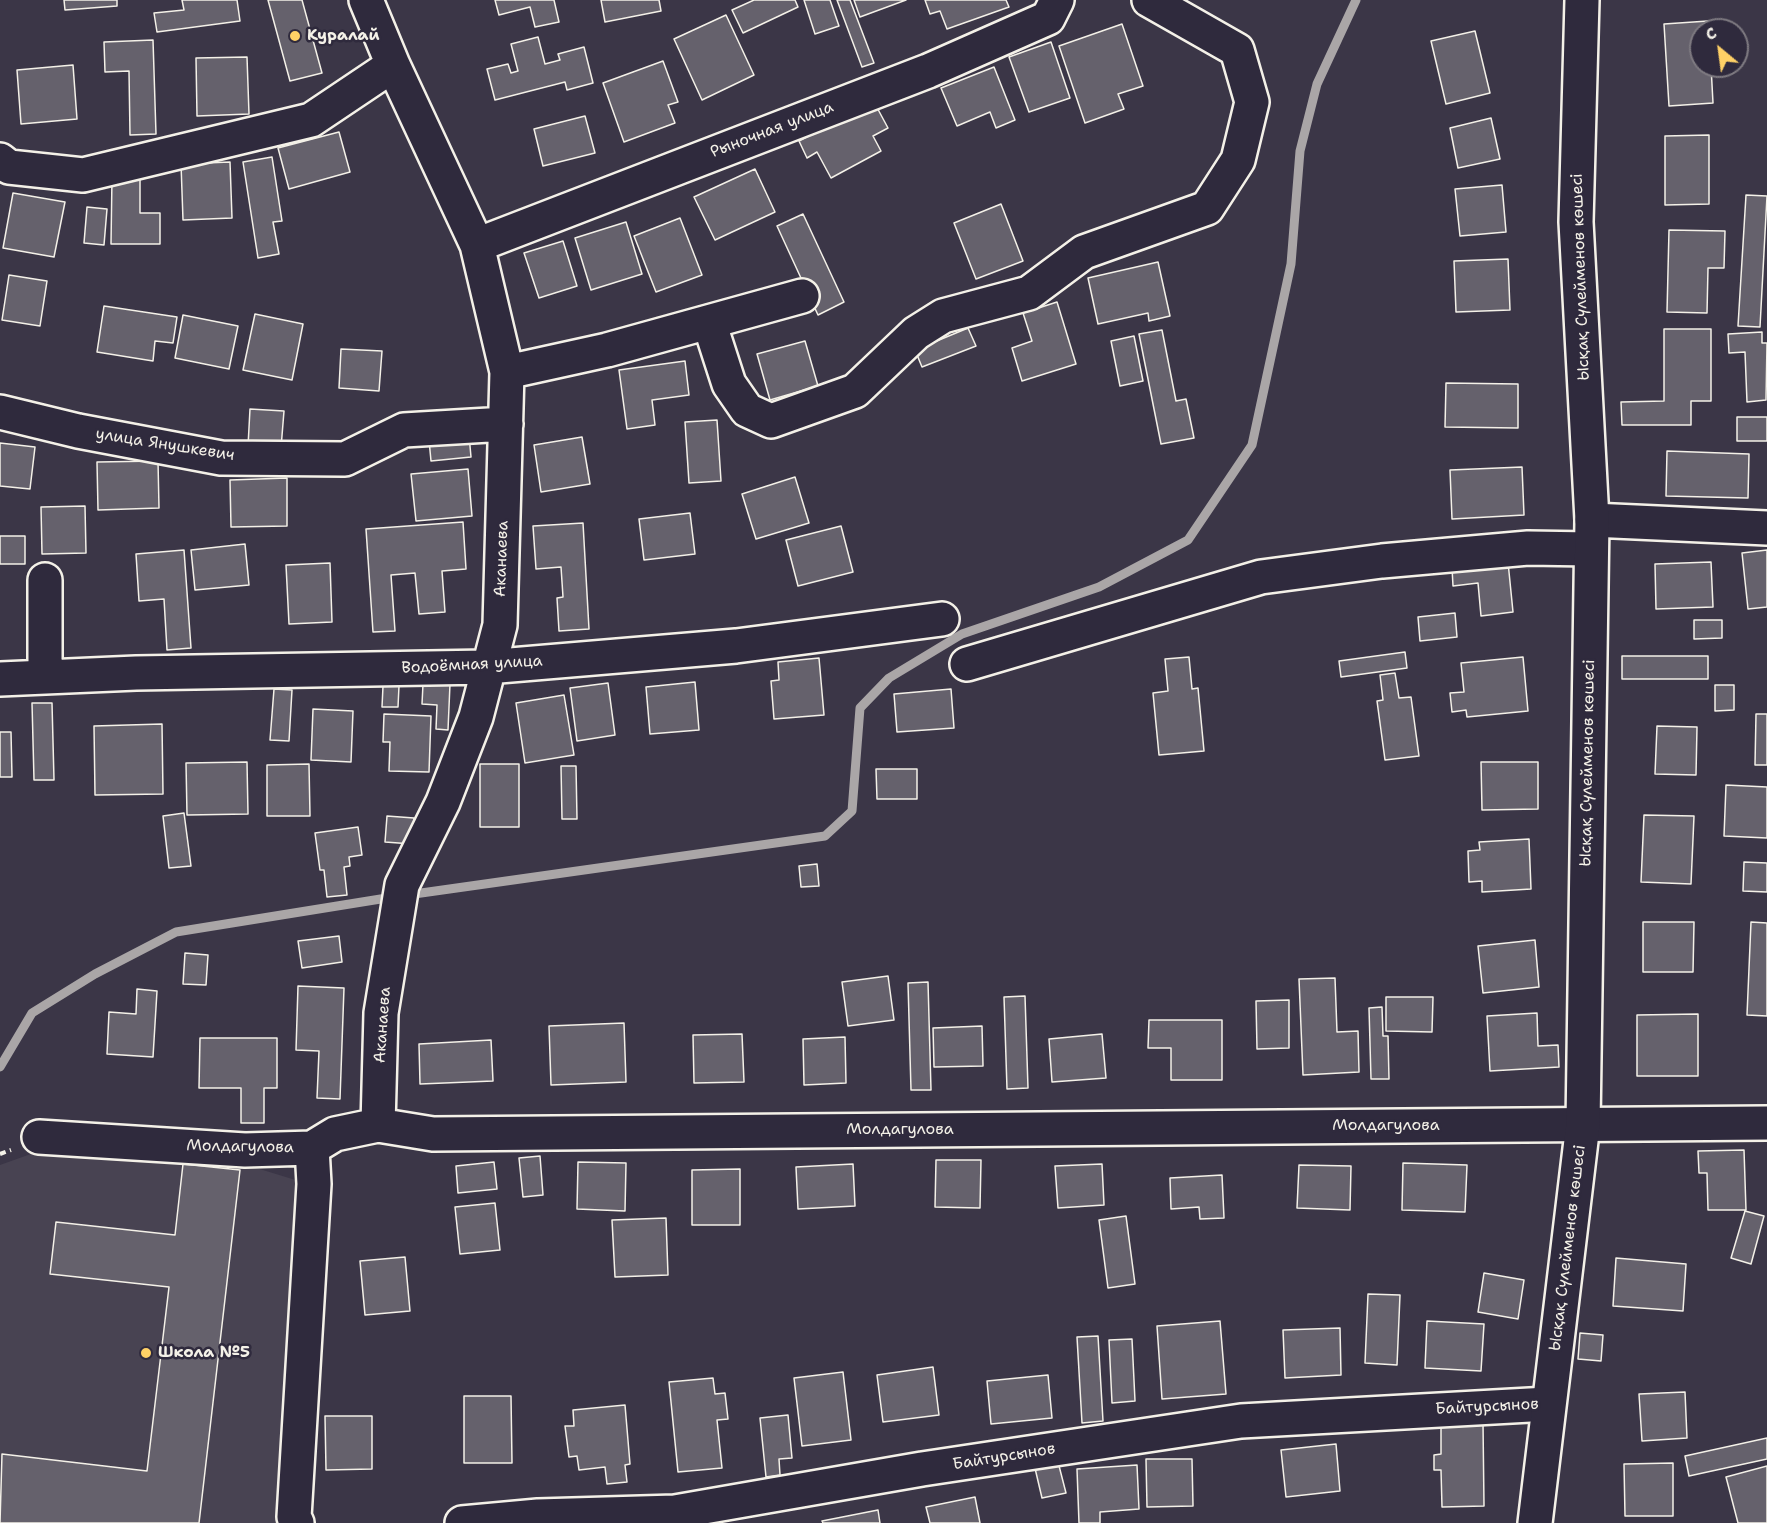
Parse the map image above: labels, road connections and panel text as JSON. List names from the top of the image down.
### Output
{
  "streets": {
    "street": [
      "Рыночная улица",
      "Ысқақ Сүлейменов көшесі",
      "улица Янушкевич",
      "Аканаева",
      "Водоёмная улица",
      "Молдагулова",
      "Байтурсынов"
    ]
  },
  "crossings": [
    ["Рыночная улица", "Аканаева"],
    ["Ысқақ Сүлейменов көшесі", "Молдагулова"],
    ["Ысқақ Сүлейменов көшесі", "Байтурсынов"],
    ["улица Янушкевич", "Аканаева"],
    ["Аканаева", "Водоёмная улица"],
    ["Аканаева", "Молдагулова"]
  ],
  "places": ["Куралай", "Школа №5"],
  "north": "top left"
}
